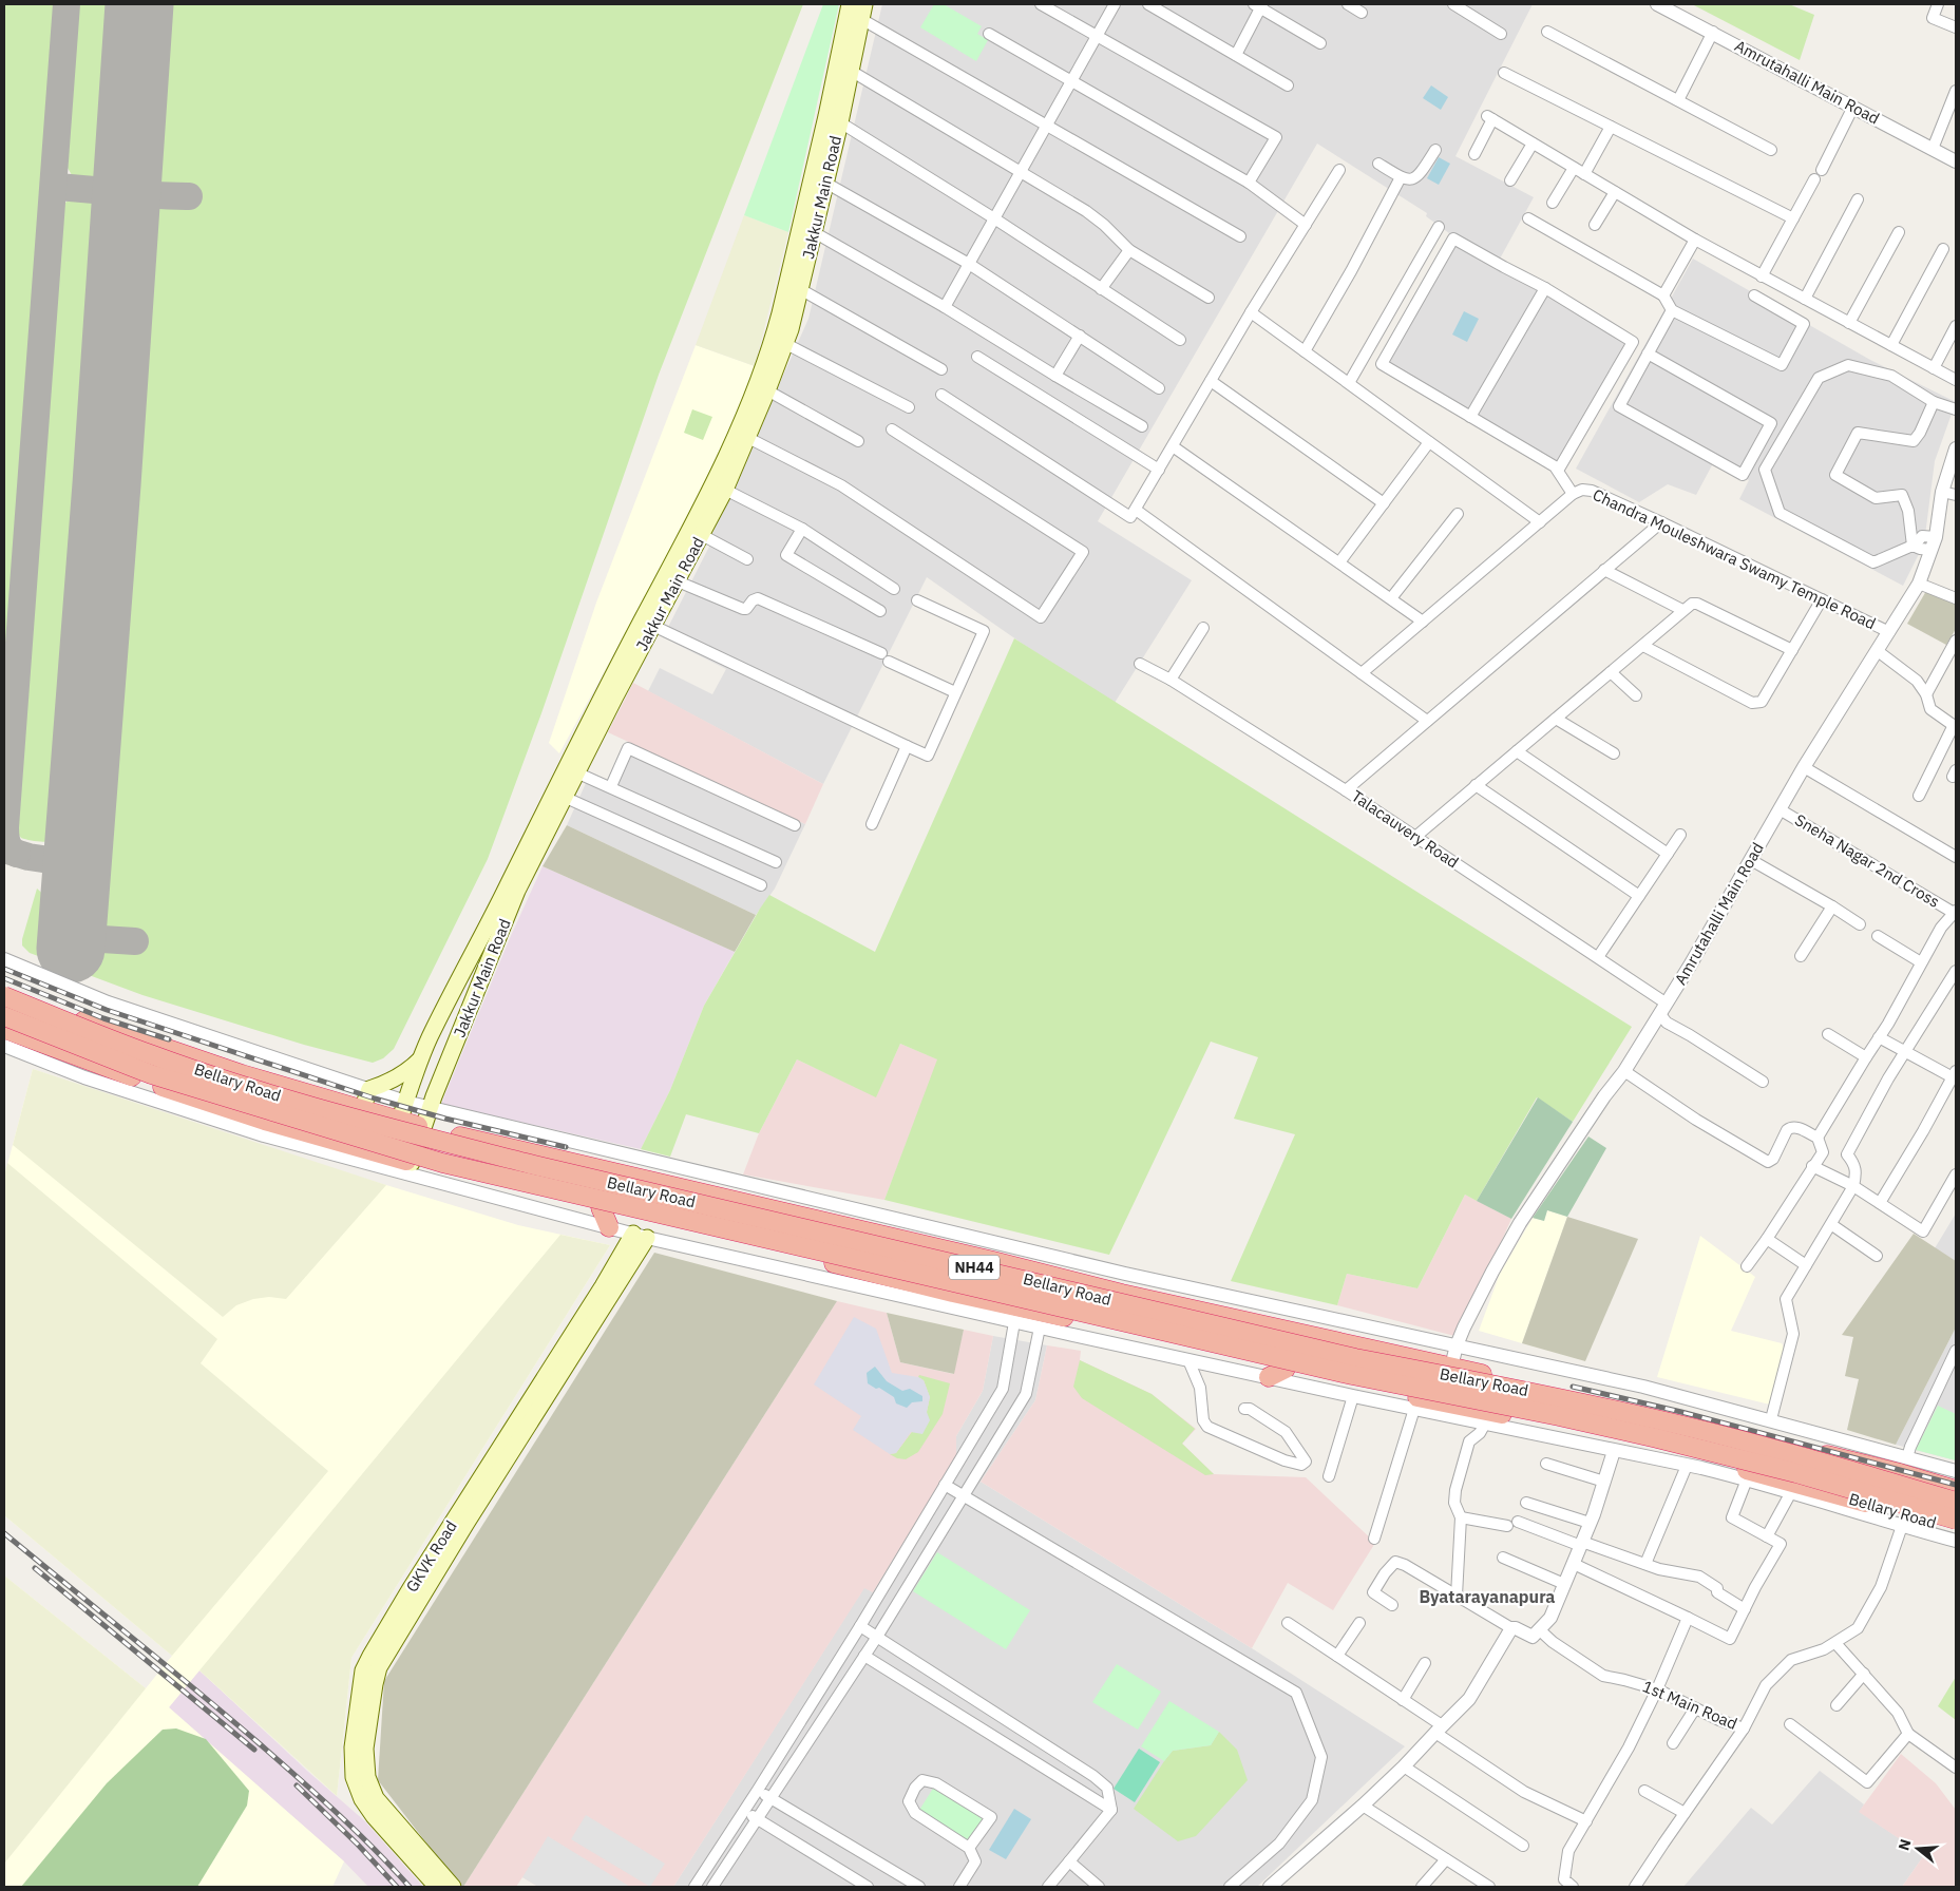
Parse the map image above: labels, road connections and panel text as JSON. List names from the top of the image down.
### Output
{
  "streets": {
    "highway": ["Bellary Road", "NH44"],
    "main road": ["Jakkur Main Road", "GKVK Road"],
    "street": [
      "Amrutahalli Main Road",
      "Chandra Mouleshwara Swamy Temple Road",
      "Talacauvery Road",
      "Sneha Nagar 2nd Cross",
      "1st Main Road"
    ]
  },
  "crossings": [
    ["Amrutahalli Main Road", "Chandra Mouleshwara Swamy Temple Road"],
    ["Amrutahalli Main Road", "Talacauvery Road"],
    ["Amrutahalli Main Road", "Sneha Nagar 2nd Cross"],
    ["Amrutahalli Main Road", "Bellary Road"],
    ["Jakkur Main Road", "Bellary Road"]
  ],
  "districts": ["Byatarayanapura"],
  "north": "left"
}
